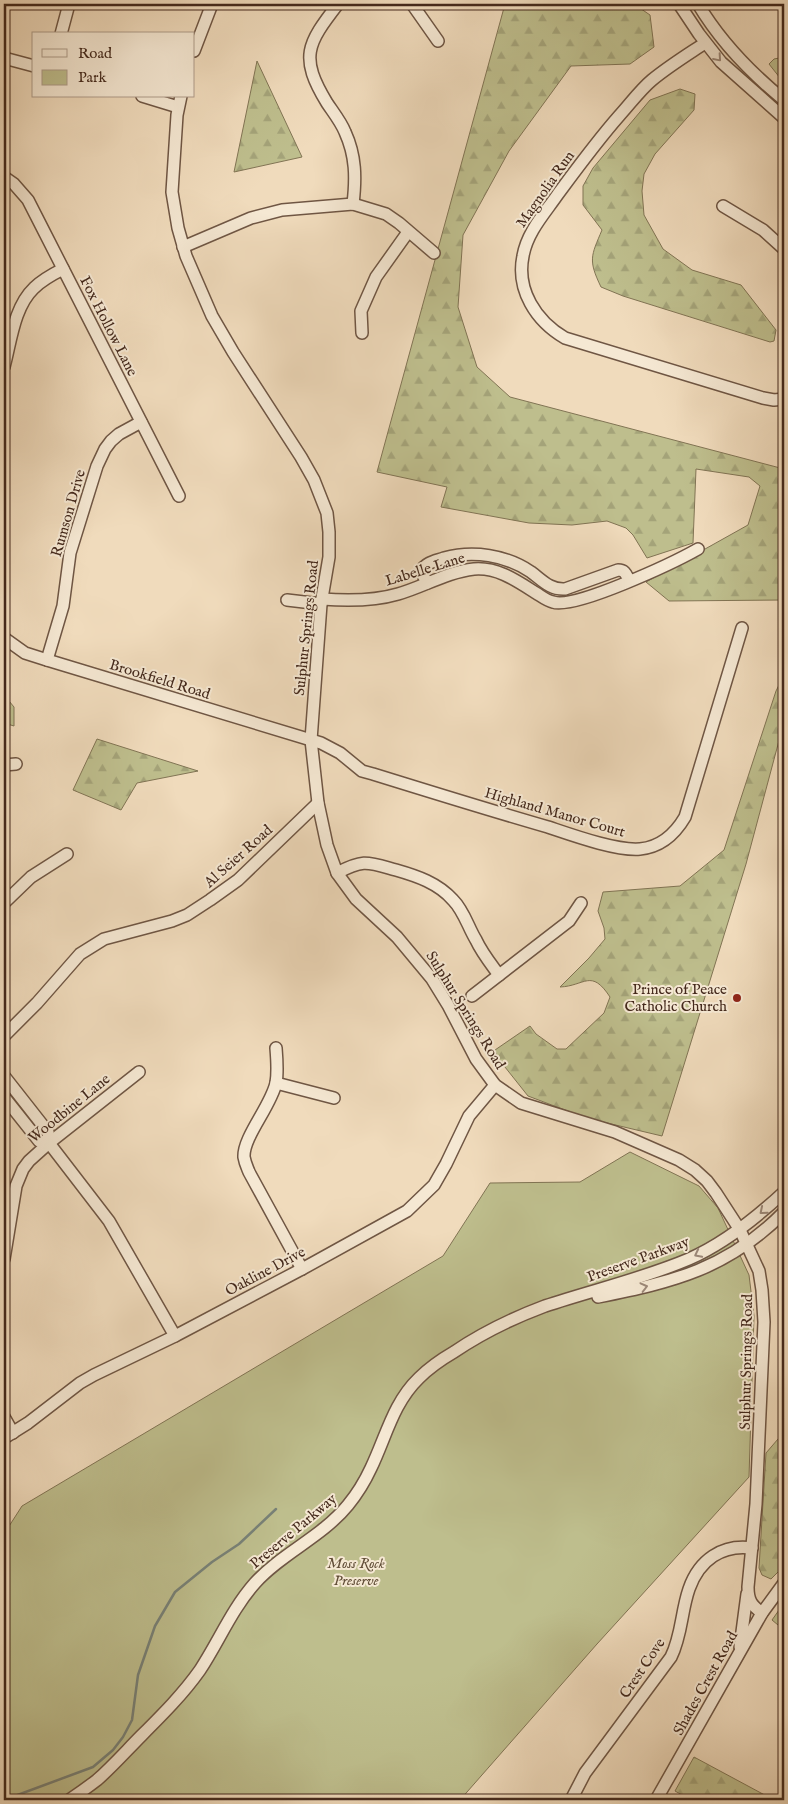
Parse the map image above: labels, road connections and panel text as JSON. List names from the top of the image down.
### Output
{
  "streets": {
    "street": [
      "Magnolia Run",
      "Fox Hollow Lane",
      "Rumson Drive",
      "Labelle Lane",
      "Sulphur Springs Road",
      "Brookfield Road",
      "Highland Manor Court",
      "Al Seier Road",
      "Woodbine Lane",
      "Preserve Parkway",
      "Oakline Drive",
      "Crest Cove",
      "Shades Crest Road"
    ]
  },
  "crossings": [
    ["Fox Hollow Lane", "Rumson Drive"],
    ["Rumson Drive", "Brookfield Road"],
    ["Labelle Lane", "Sulphur Springs Road"],
    ["Sulphur Springs Road", "Brookfield Road"],
    ["Sulphur Springs Road", "Highland Manor Court"],
    ["Sulphur Springs Road", "Al Seier Road"],
    ["Sulphur Springs Road", "Preserve Parkway"],
    ["Sulphur Springs Road", "Oakline Drive"],
    ["Sulphur Springs Road", "Crest Cove"],
    ["Sulphur Springs Road", "Shades Crest Road"],
    ["Brookfield Road", "Highland Manor Court"]
  ],
  "parks": ["Moss Rock Preserve"],
  "places": ["Prince of Peace Catholic Church"],
  "legend": ["Road", "Park"]
}
